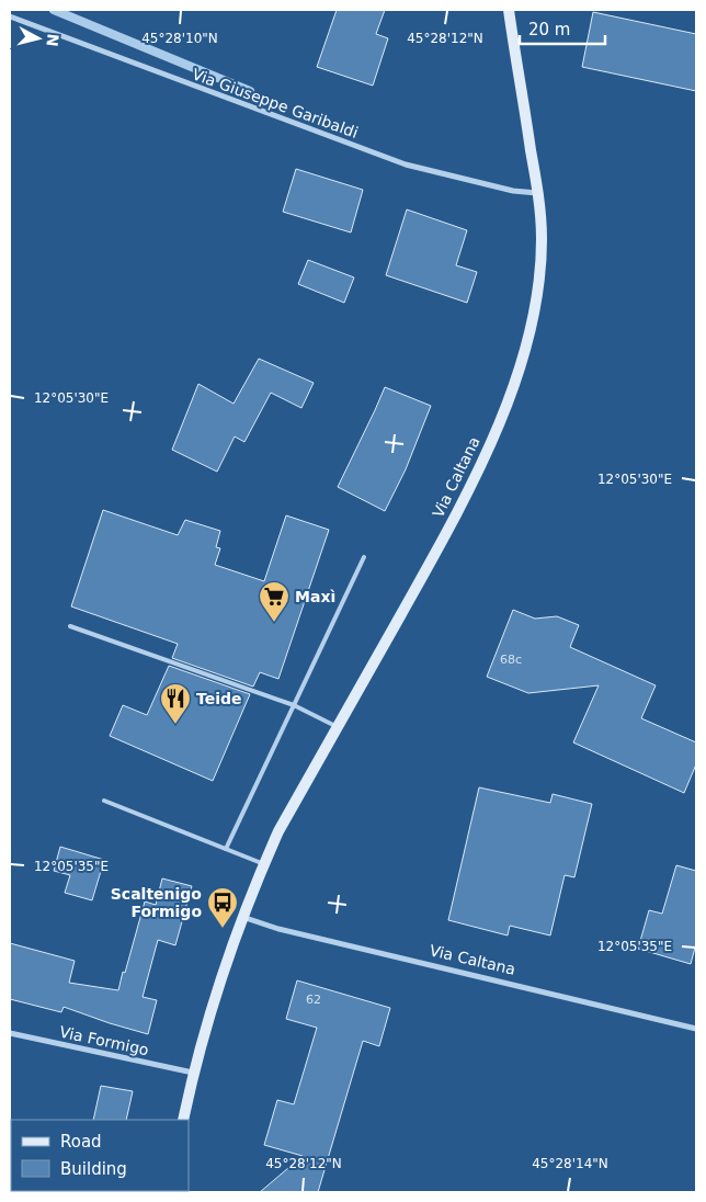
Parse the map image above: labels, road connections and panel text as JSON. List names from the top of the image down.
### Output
{
  "streets": {
    "main road": ["Via Caltana"],
    "street": ["Via Giuseppe Garibaldi", "Via Formigo"]
  },
  "crossings": [
    ["Via Giuseppe Garibaldi", "Via Caltana"],
    ["Via Caltana", "Via Formigo"]
  ],
  "places": {
    "supermarket": ["Maxì"],
    "restaurant": ["Teide"],
    "bus stop": ["Scaltenigo Formigo"]
  },
  "house_numbers": ["68c", "62"],
  "legend": ["Road", "Building"],
  "scale_bar": "20 m",
  "north": "right",
  "coordinates": [
    "45°28'10\"N",
    "45°28'12\"N",
    "12°05'30\"E",
    "12°05'35\"E",
    "45°28'14\"N"
  ]
}
